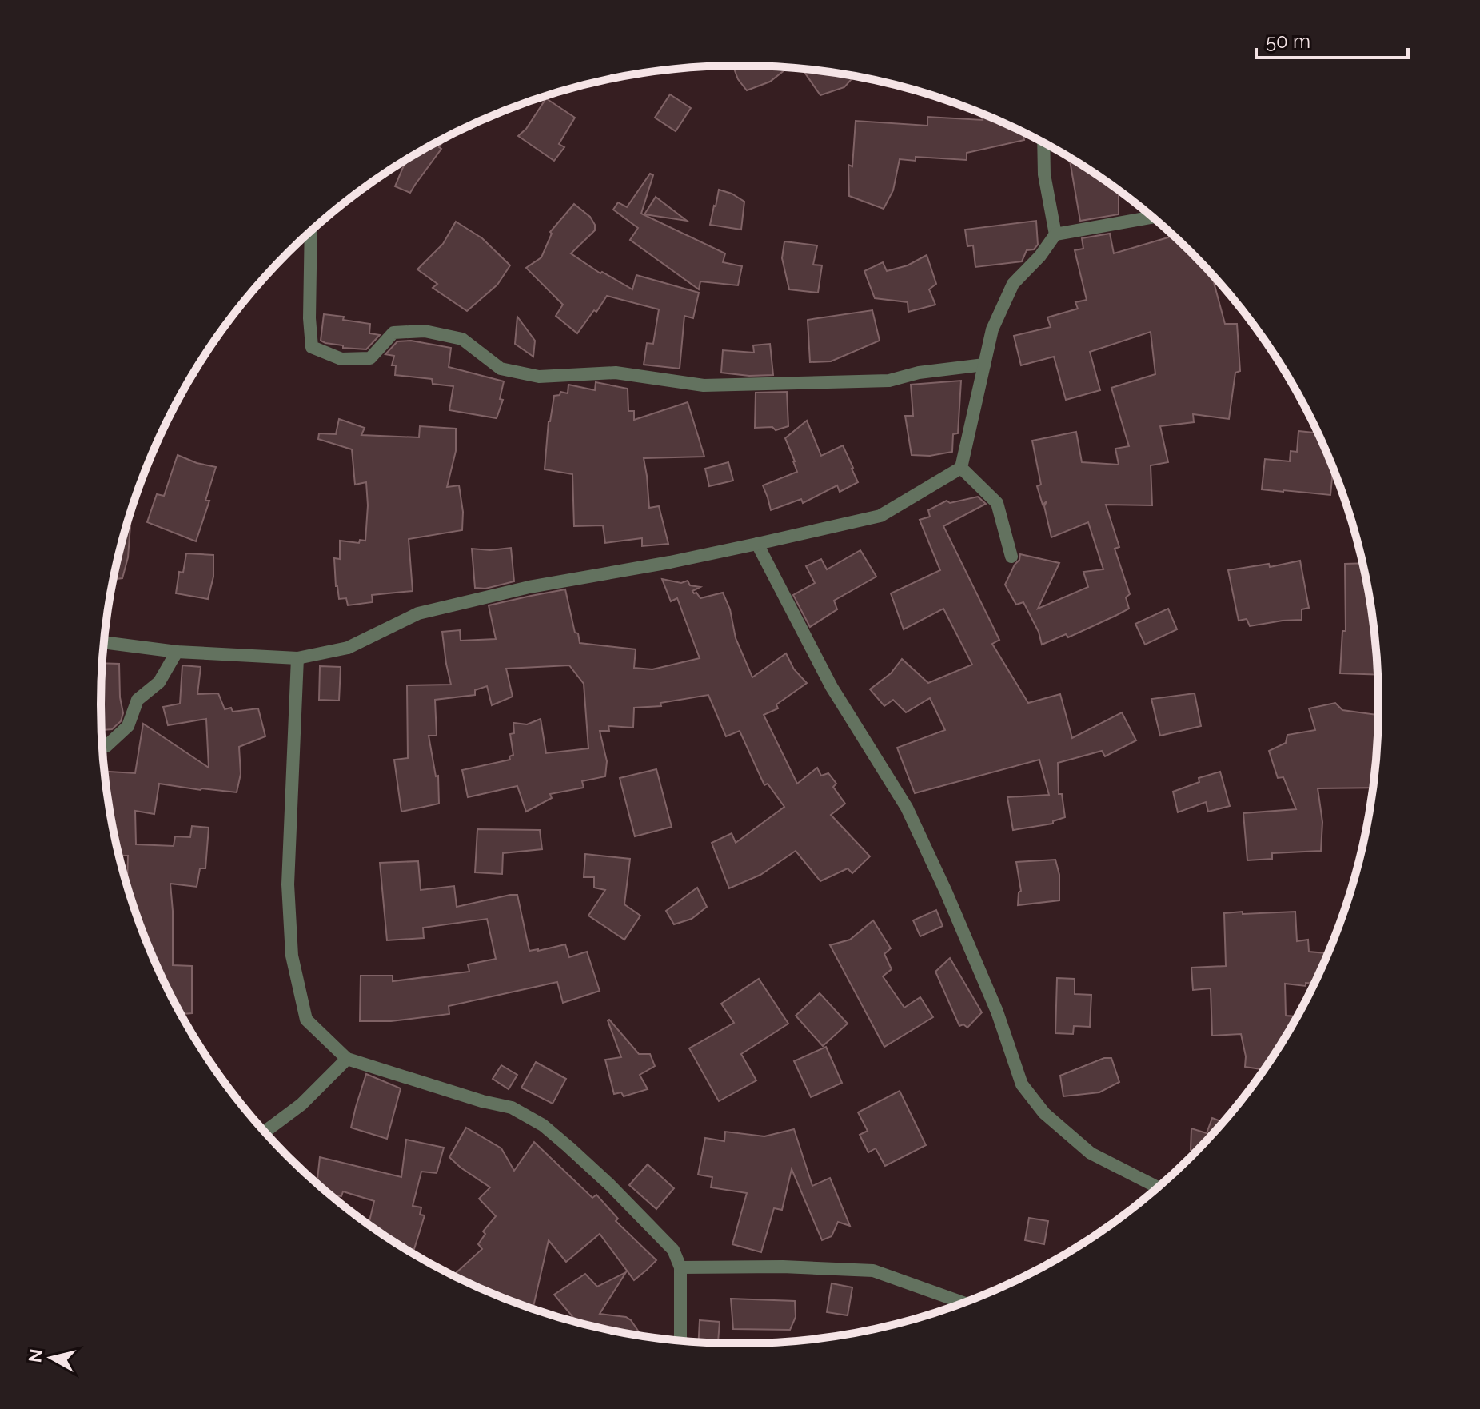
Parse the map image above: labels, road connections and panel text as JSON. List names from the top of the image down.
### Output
{
  "scale_bar": "50 m",
  "north": "left"
}
